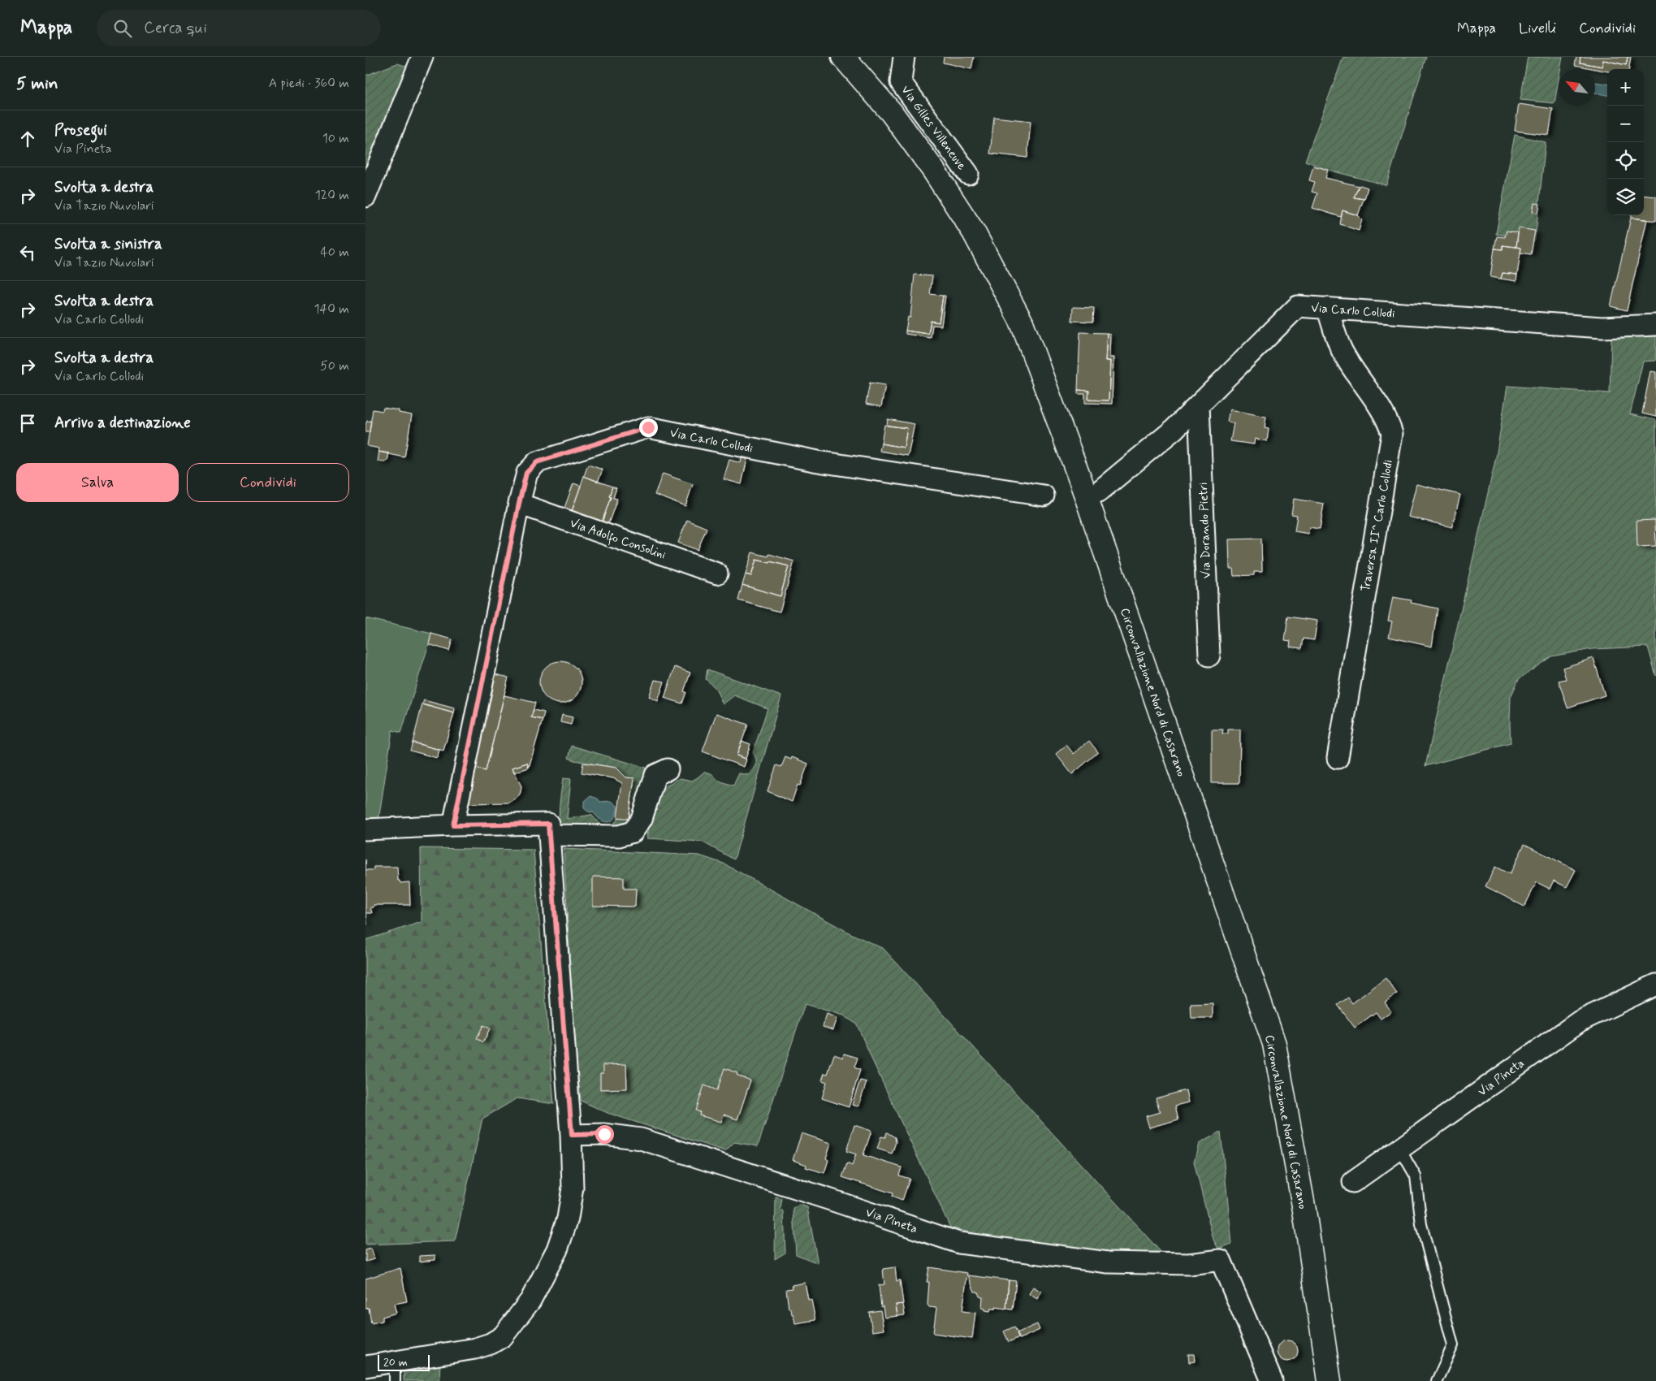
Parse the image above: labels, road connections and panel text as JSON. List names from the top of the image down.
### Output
{
  "streets": {
    "main road": ["Circonvallazione Nord di Casarano"],
    "street": [
      "Via Gilles Villeneuve",
      "Via Carlo Collodi",
      "Traversa II^ Carlo Collodi",
      "Via Dorando Pietri",
      "Via Adolfo Consolini",
      "Via Pineta"
    ]
  },
  "crossings": [
    ["Via Carlo Collodi", "Traversa II^ Carlo Collodi"],
    ["Via Carlo Collodi", "Via Dorando Pietri"],
    ["Via Carlo Collodi", "Via Adolfo Consolini"]
  ],
  "scale_bar": "20 m",
  "north": "top left",
  "page": {
    "header": "Mappa",
    "search": "Cerca qui",
    "nav": ["Mappa", "Livelli", "Condividi"],
    "heading": ["5 min", "A piedi · 360 m"],
    "map_buttons": ["+", "−"],
    "list": [
      ["Prosegui", "Via Pineta", "10 m"],
      ["Svolta a destra", "Via Tazio Nuvolari", "120 m"],
      ["Svolta a sinistra", "Via Tazio Nuvolari", "40 m"],
      ["Svolta a destra", "Via Carlo Collodi", "140 m"],
      ["Svolta a destra", "Via Carlo Collodi", "50 m"],
      "Arrivo a destinazione"
    ],
    "buttons": ["Salva", "Condividi"],
    "scale": "20 m"
  }
}
